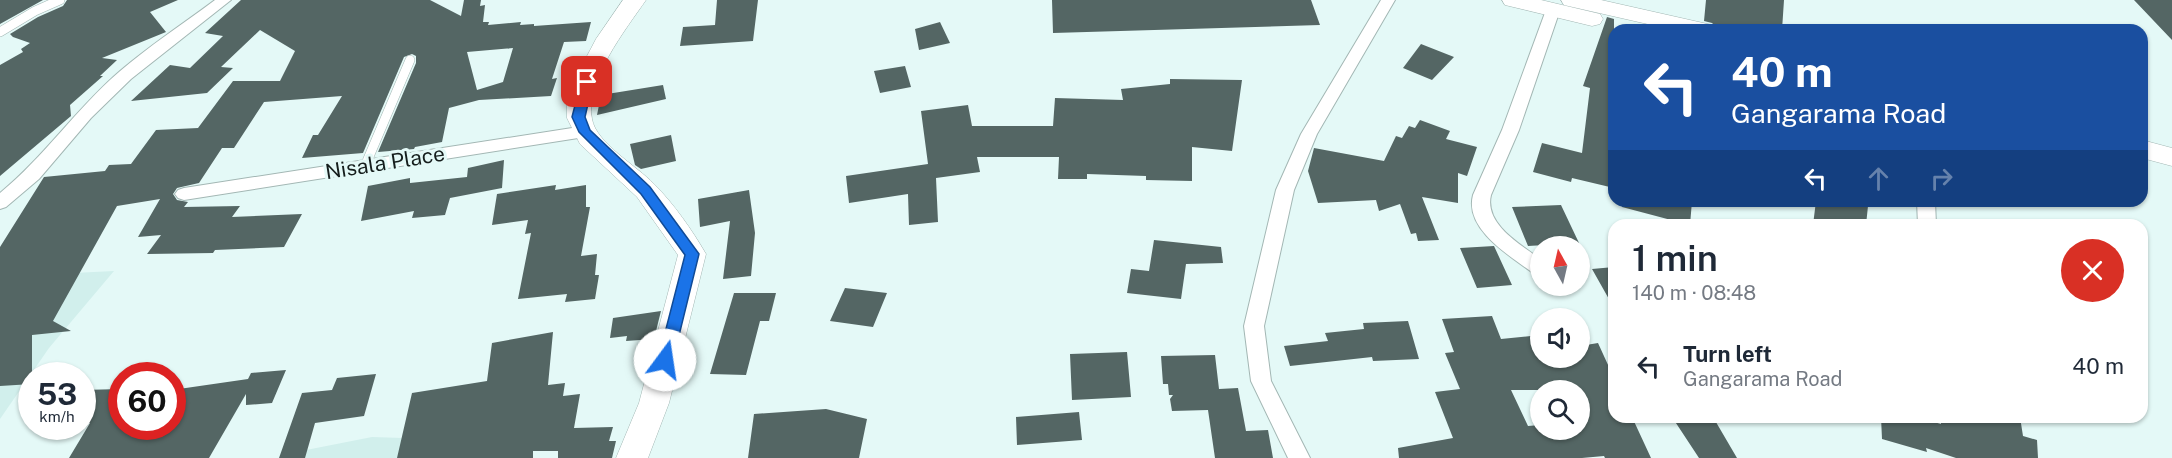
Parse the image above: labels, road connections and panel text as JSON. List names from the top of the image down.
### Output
{
  "streets": {
    "street": ["Nisala Place"]
  },
  "north": "top",
  "page": {
    "turn": ["40 m", "Gangarama Road"],
    "heading": ["1 min", "140 m · 08:48"],
    "list": [
      {
        "name": "Turn left",
        "note": "Gangarama Road",
        "value": "40 m"
      }
    ],
    "speed": "53 km/h",
    "limit": "60"
  }
}
